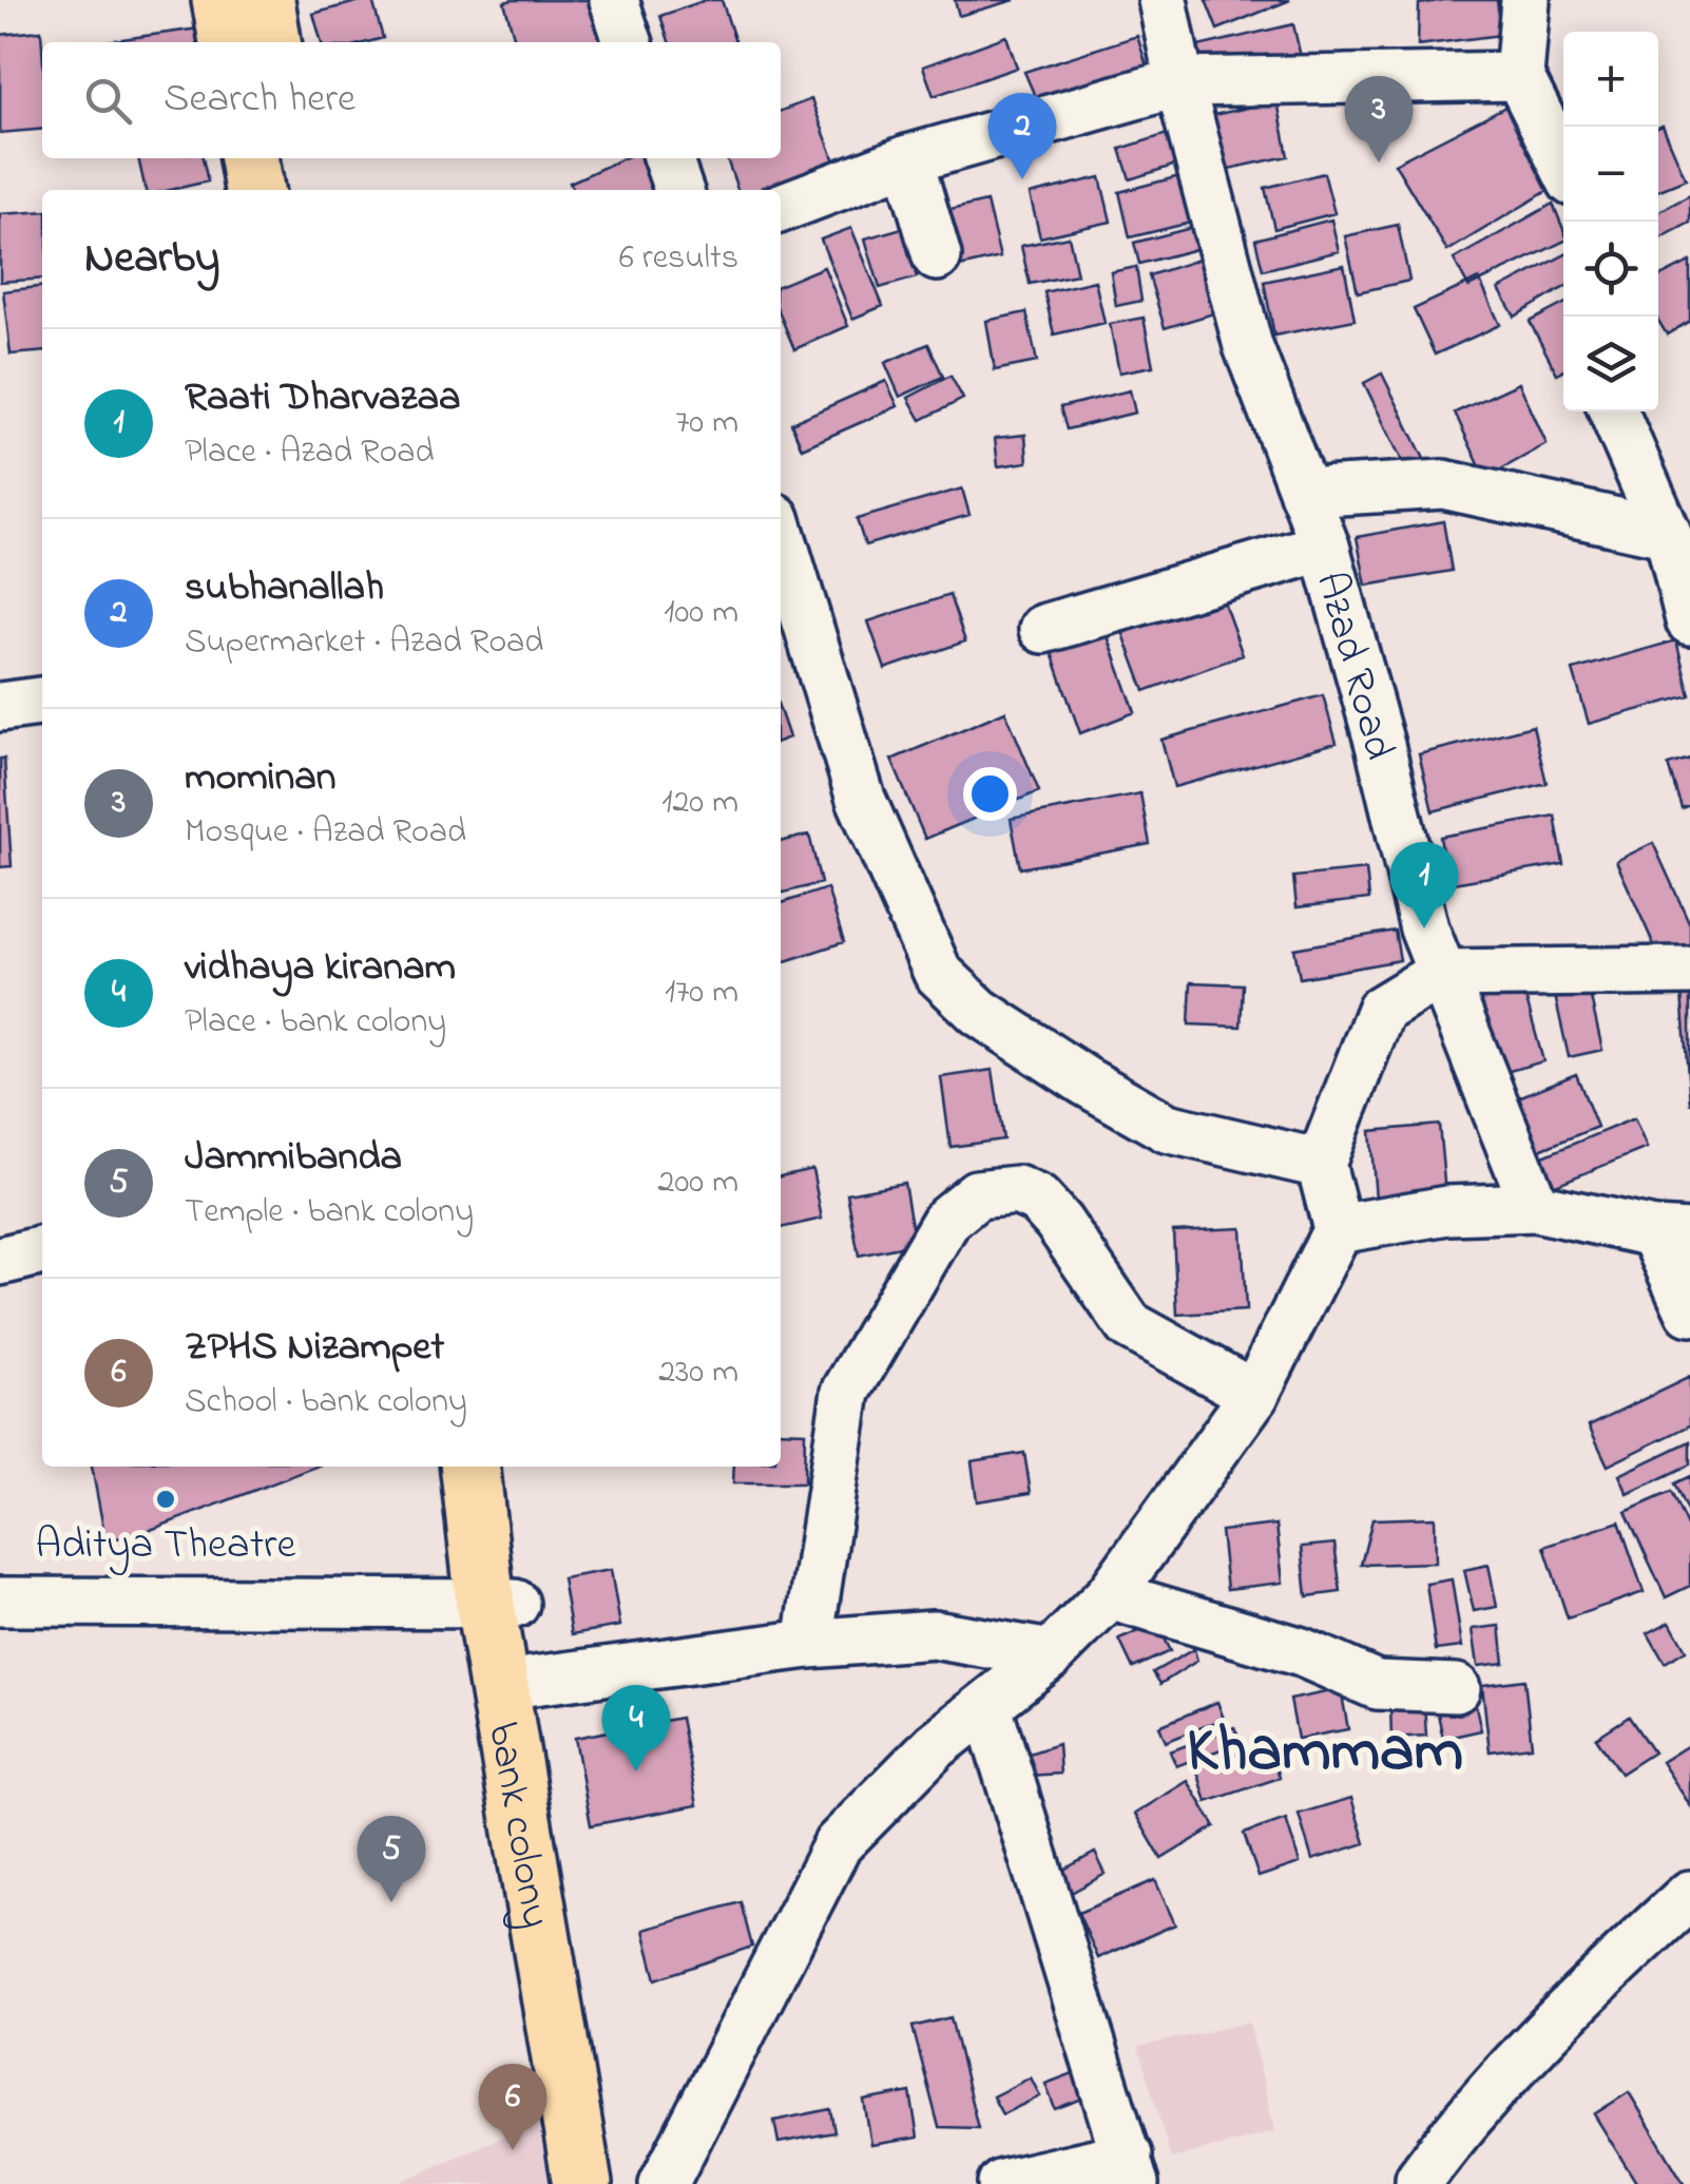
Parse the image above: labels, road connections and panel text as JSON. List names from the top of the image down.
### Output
{
  "streets": {
    "main road": ["bank colony"],
    "street": ["Azad Road"]
  },
  "districts": ["Khammam"],
  "places": ["Aditya Theatre"],
  "page": {
    "map_buttons": ["+", "−"],
    "search": "Search here",
    "pins": [
      "3",
      "2",
      "1",
      "4",
      "5",
      "6"
    ],
    "heading": ["Nearby", "6 results"],
    "list": [
      {
        "mark": "1",
        "name": "Raati Dharvazaa",
        "note": "Place · Azad Road",
        "value": "70 m"
      },
      {
        "mark": "2",
        "name": "subhanallah",
        "note": "Supermarket · Azad Road",
        "value": "100 m"
      },
      {
        "mark": "3",
        "name": "mominan",
        "note": "Mosque · Azad Road",
        "value": "120 m"
      },
      {
        "mark": "4",
        "name": "vidhaya kiranam",
        "note": "Place · bank colony",
        "value": "170 m"
      },
      {
        "mark": "5",
        "name": "Jammibanda",
        "note": "Temple · bank colony",
        "value": "200 m"
      },
      {
        "mark": "6",
        "name": "ZPHS Nizampet",
        "note": "School · bank colony",
        "value": "230 m"
      }
    ]
  }
}
